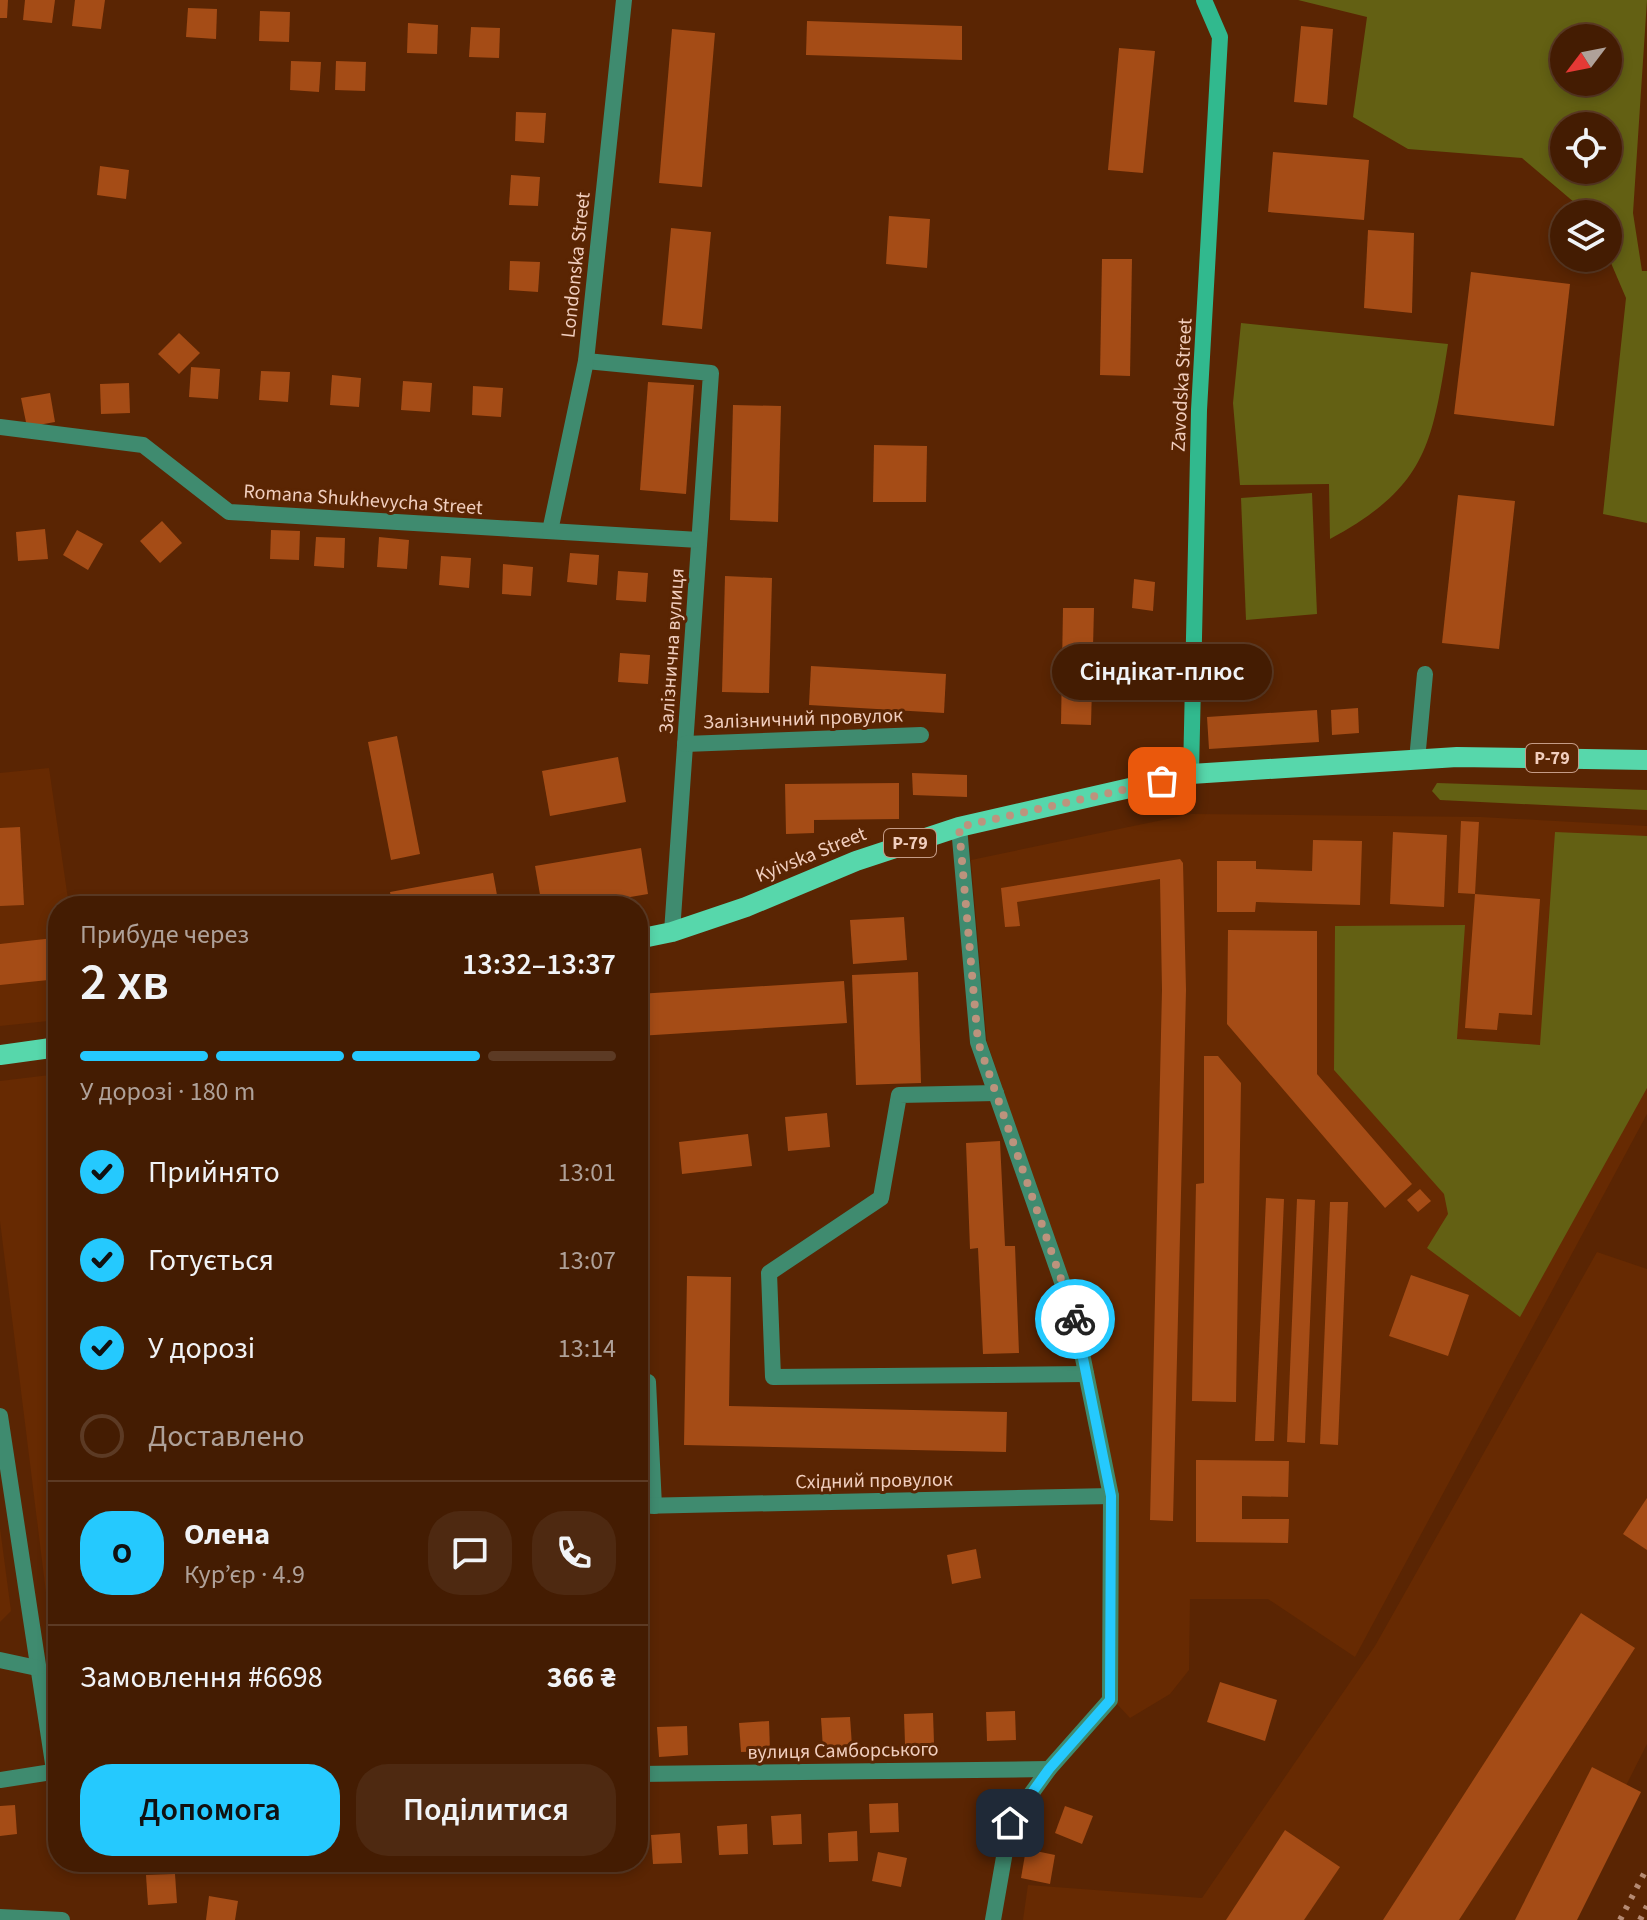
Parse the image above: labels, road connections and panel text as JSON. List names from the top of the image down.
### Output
{
  "streets": {
    "main road": ["Р-79", "Kyivska Street"],
    "street": [
      "Londonska Street",
      "Zavodska Street",
      "Romana Shukhevycha Street",
      "Залізнична вулиця",
      "Залізничний провулок",
      "Східний провулок",
      "вулиця Самборського"
    ]
  },
  "crossings": [
    ["Londonska Street", "Romana Shukhevycha Street"],
    ["Londonska Street", "Залізнична вулиця"],
    ["Zavodska Street", "Р-79"],
    ["Zavodska Street", "Kyivska Street"],
    ["Romana Shukhevycha Street", "Залізнична вулиця"],
    ["Залізнична вулиця", "Залізничний провулок"],
    ["Залізнична вулиця", "Kyivska Street"],
    ["Р-79", "Kyivska Street"]
  ],
  "places": ["Сіндікат-плюс"],
  "north": "bottom left",
  "page": {
    "bubble": "Сіндікат-плюс",
    "heading": ["2 хв", "Прибуде через", "13:32–13:37"],
    "panel": [
      "Олена",
      "Кур’єр · 4.9",
      "Замовлення #6698",
      "366 ₴"
    ],
    "bar": "У дорозі · 180 m",
    "list": [
      ["Прийнято", "13:01"],
      ["Готується", "13:07"],
      ["У дорозі", "13:14"],
      "Доставлено"
    ],
    "round": "О",
    "buttons": ["Допомога", "Поділитися"]
  }
}
